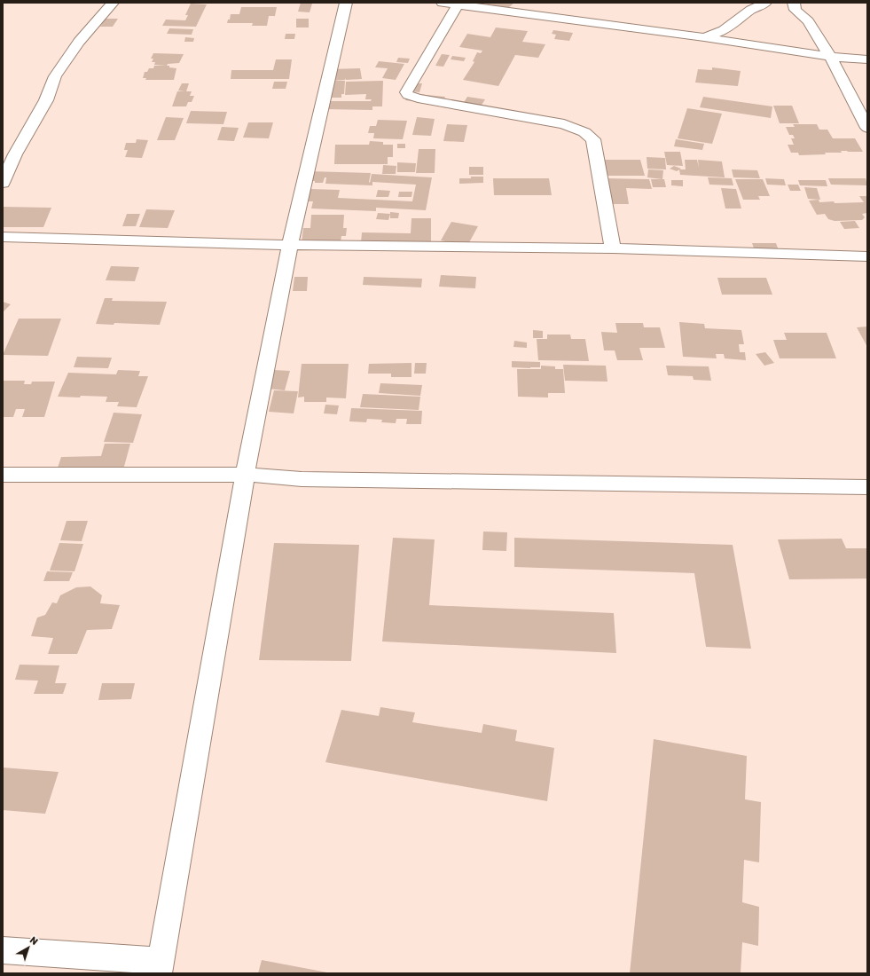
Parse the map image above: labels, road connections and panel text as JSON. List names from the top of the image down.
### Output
{
  "north": "top right"
}
